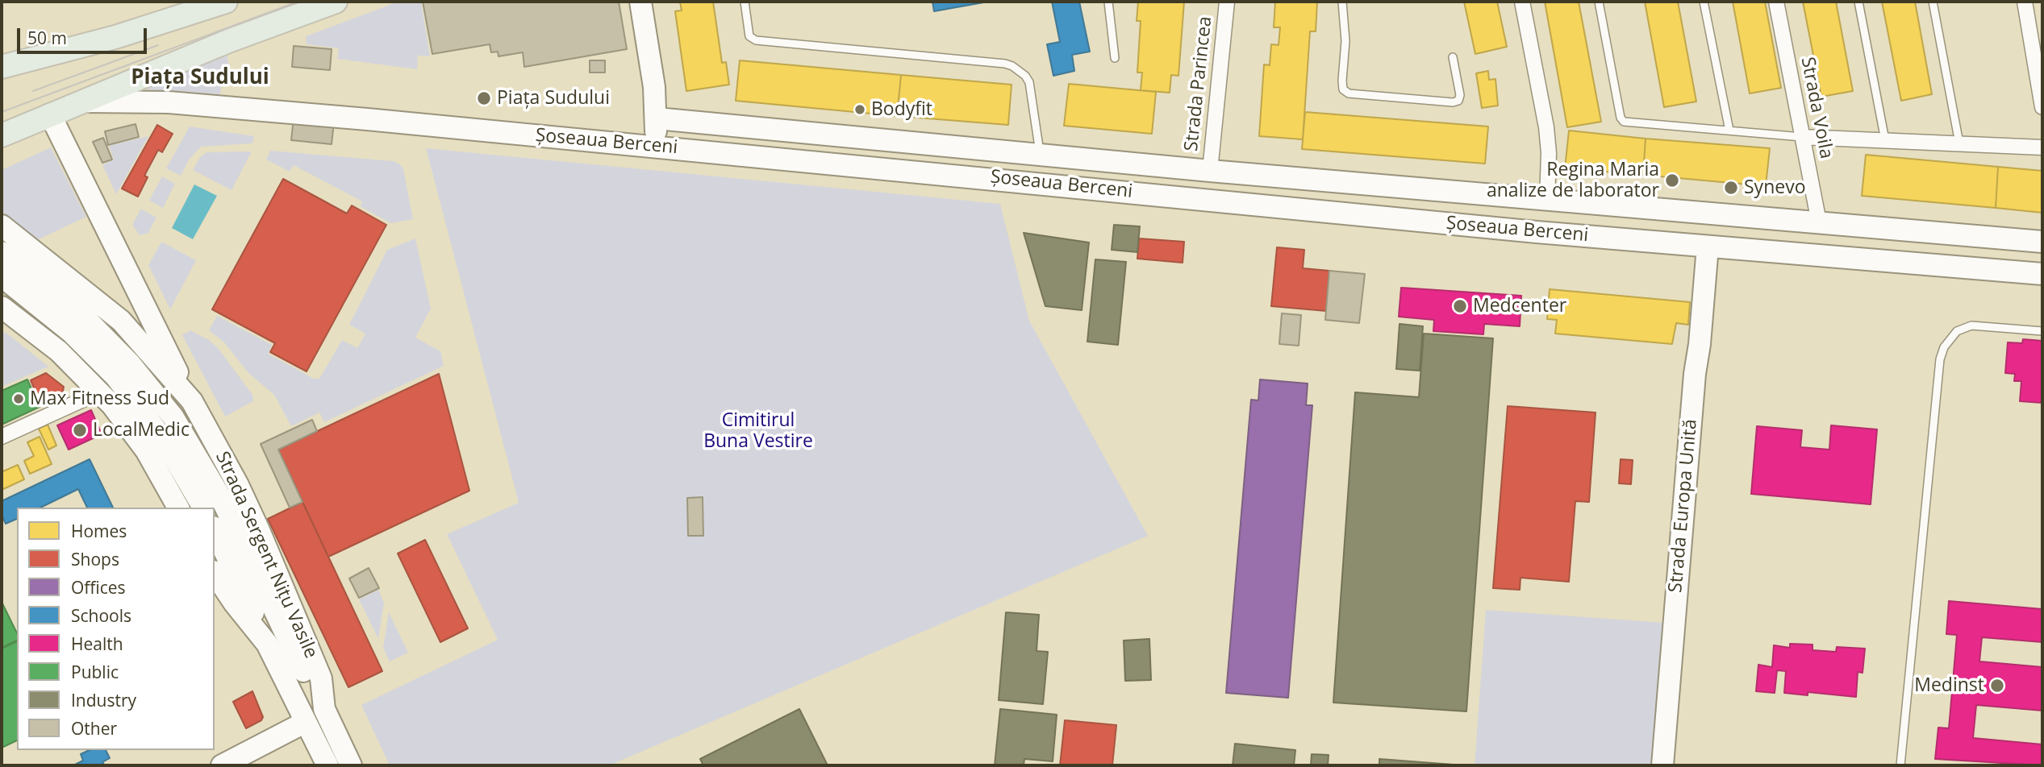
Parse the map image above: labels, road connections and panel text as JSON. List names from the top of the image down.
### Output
{
  "streets": {
    "main road": ["Șoseaua Berceni", "Strada Europa Unită", "Strada Sergent Nițu Vasile"],
    "street": ["Strada Parincea", "Strada Voila"]
  },
  "crossings": [
    ["Strada Parincea", "Șoseaua Berceni"],
    ["Strada Voila", "Șoseaua Berceni"],
    ["Șoseaua Berceni", "Strada Europa Unită"]
  ],
  "districts": ["Piața Sudului"],
  "parks": ["Cimitirul Buna Vestire"],
  "places": [
    "Piața Sudului",
    "Bodyfit",
    "Regina Maria analize de laborator",
    "Synevo",
    "Medcenter",
    "Max Fitness Sud",
    "LocalMedic",
    "Medinst"
  ],
  "legend": [
    "Homes",
    "Shops",
    "Offices",
    "Schools",
    "Health",
    "Public",
    "Industry",
    "Other"
  ],
  "scale_bar": "50 m"
}
